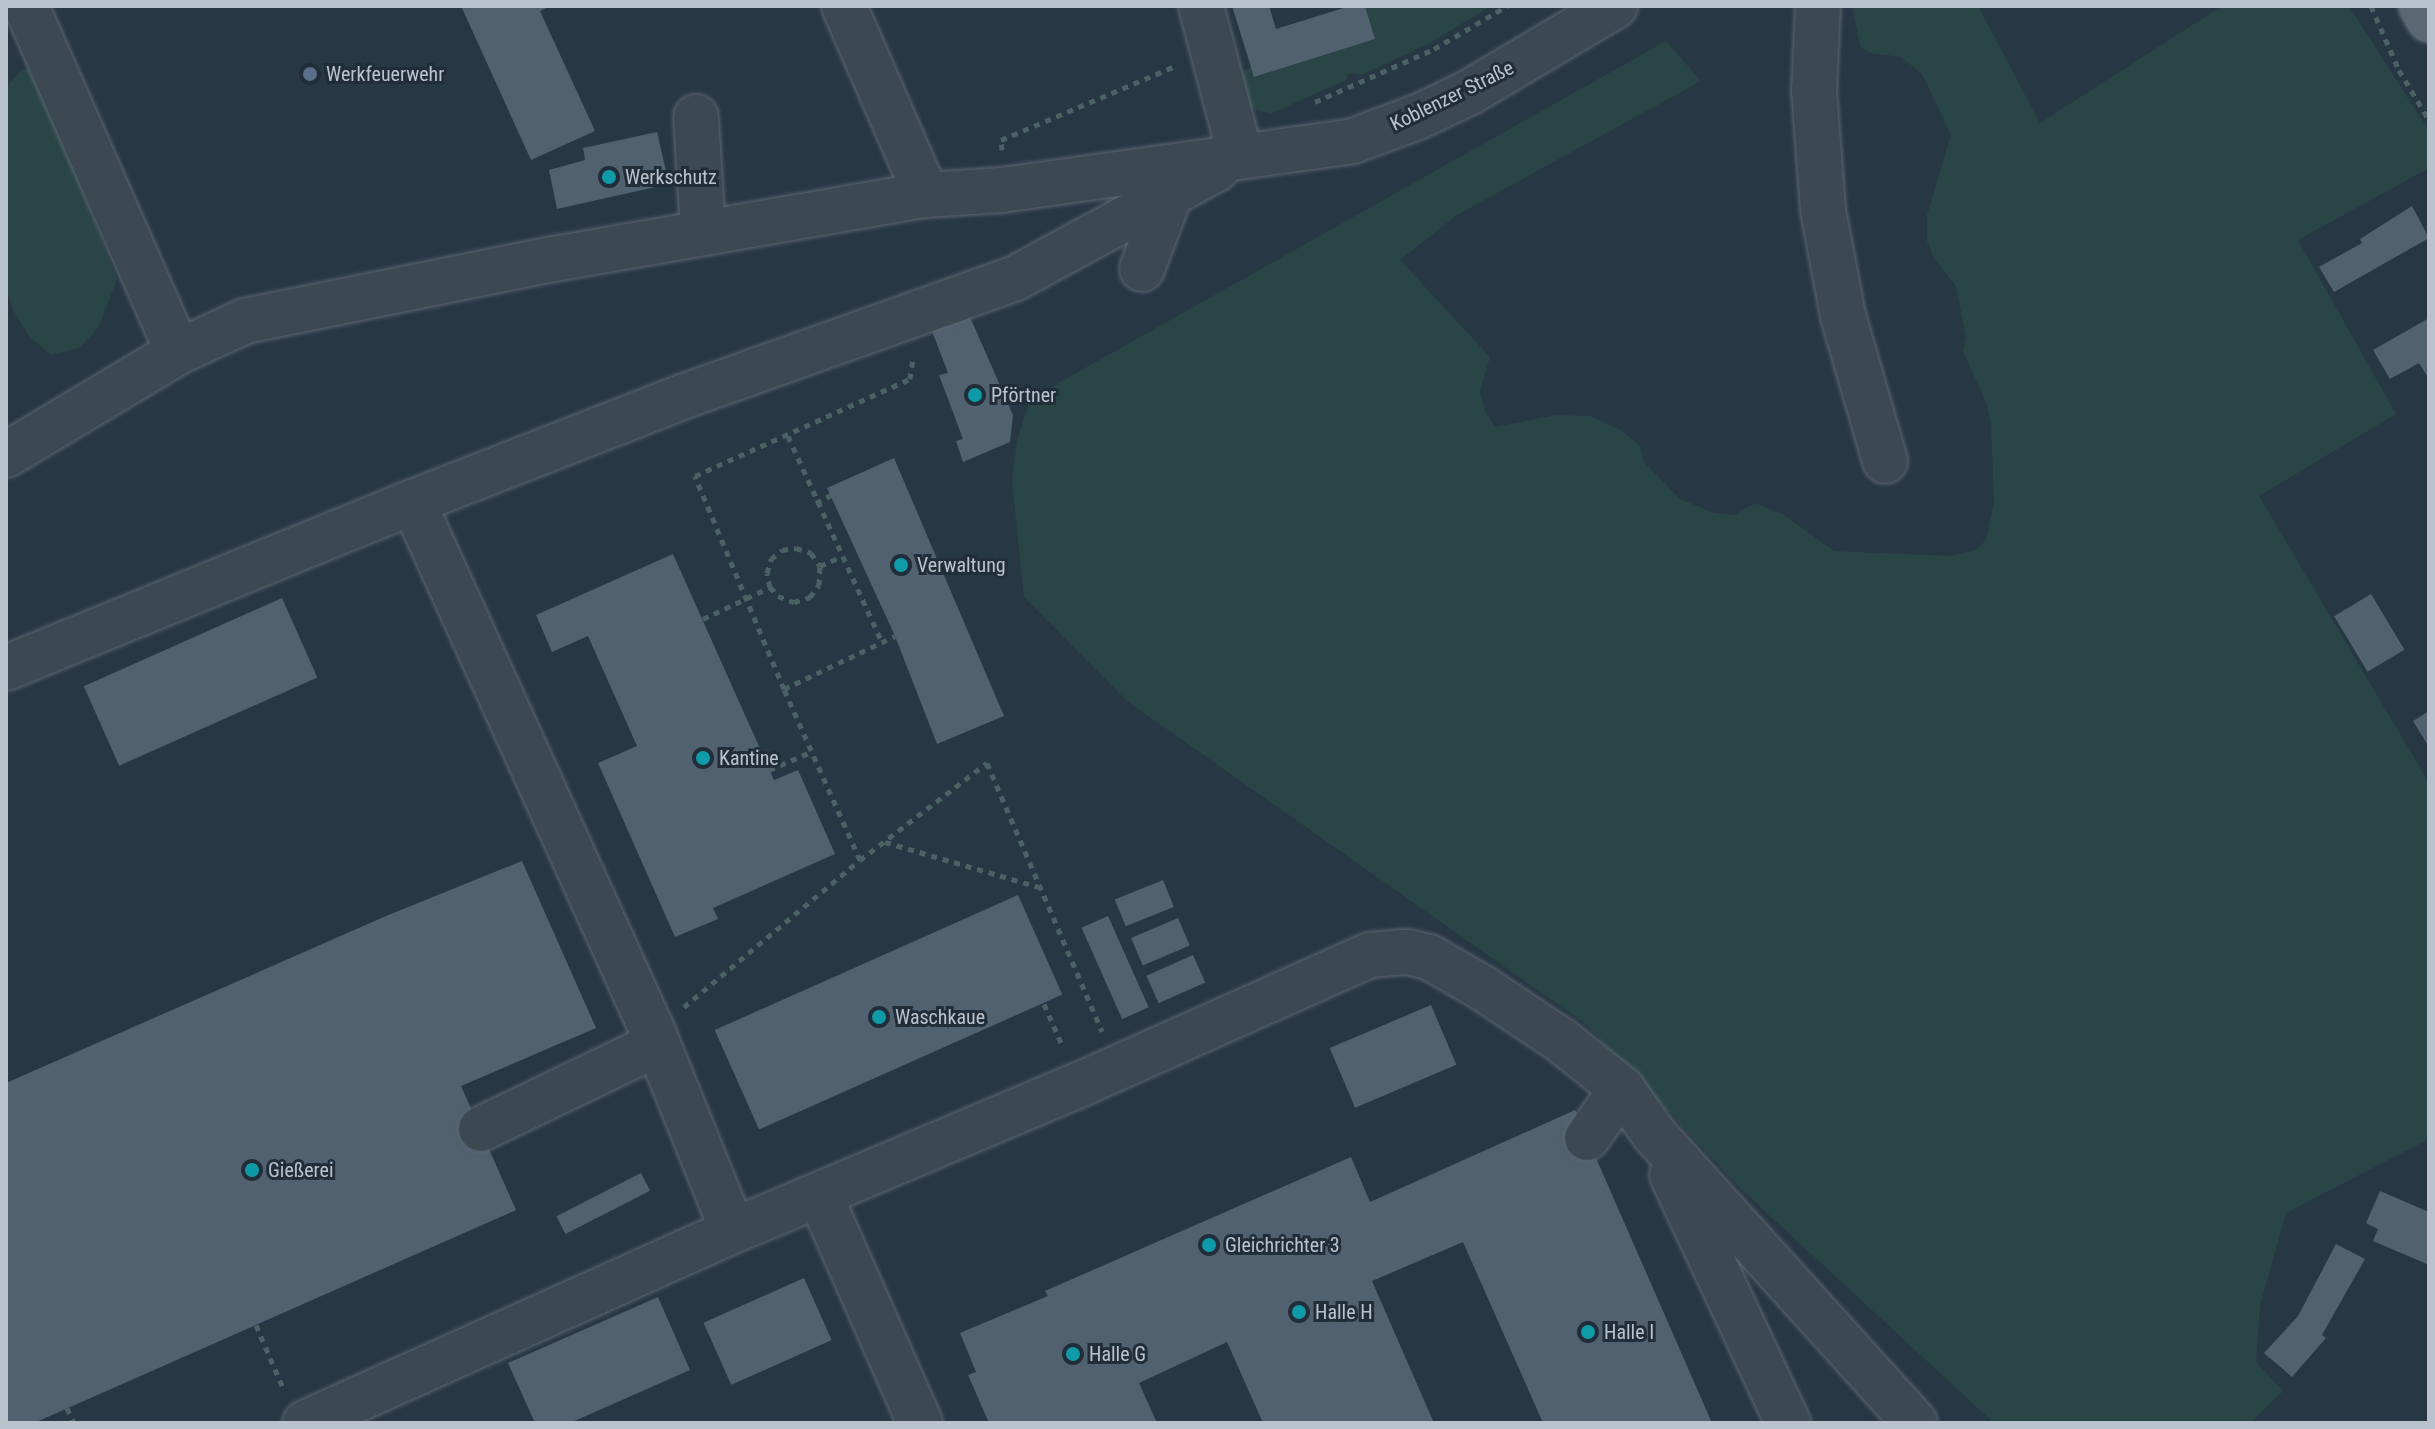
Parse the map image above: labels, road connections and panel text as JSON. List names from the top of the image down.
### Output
{
  "streets": {
    "street": ["Koblenzer Straße"]
  },
  "places": [
    "Werkfeuerwehr",
    "Werkschutz",
    "Pförtner",
    "Verwaltung",
    "Kantine",
    "Waschkaue",
    "Gießerei",
    "Gleichrichter 3",
    "Halle H",
    "Halle I",
    "Halle G"
  ]
}
